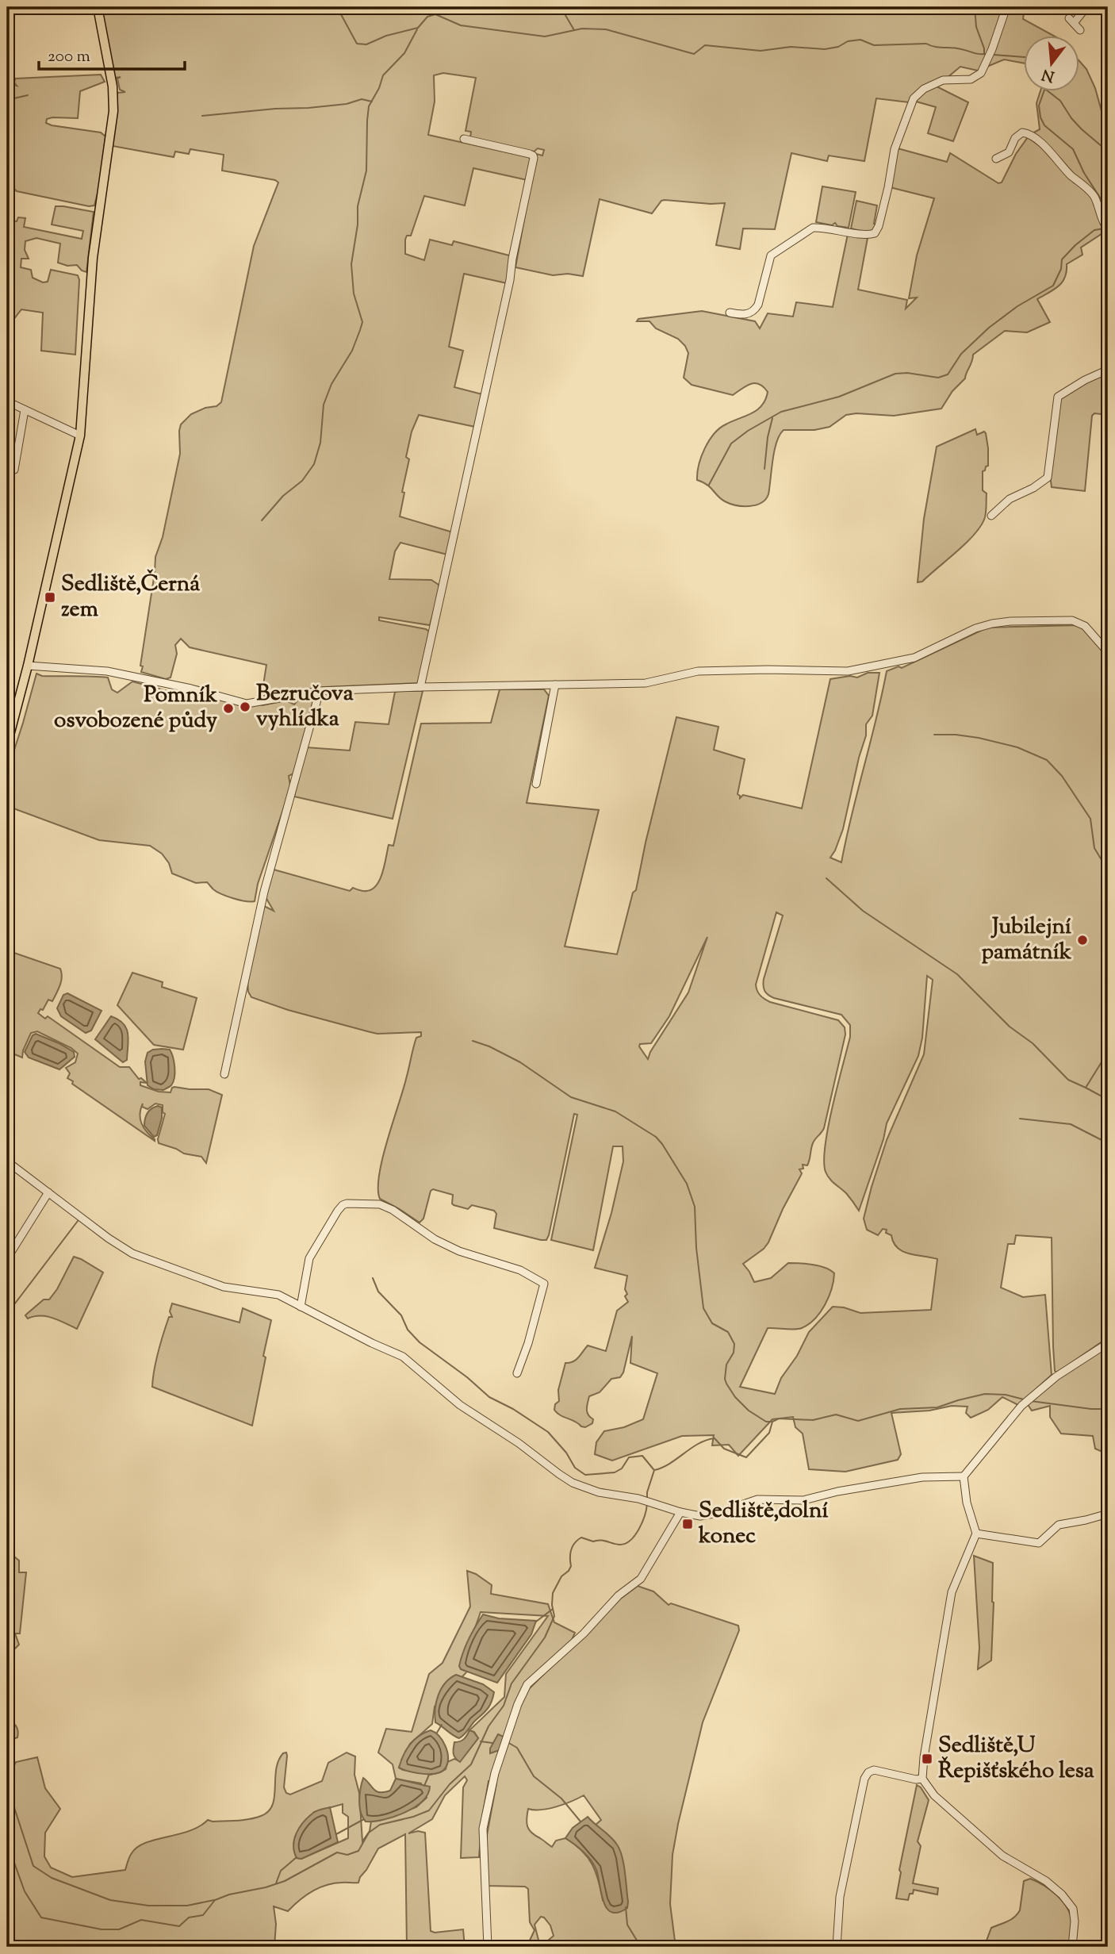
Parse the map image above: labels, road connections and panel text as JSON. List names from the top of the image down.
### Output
{
  "places": {
    "transit": ["Sedliště,Černá zem", "Sedliště,dolní konec", "Sedliště,U Řepišťského lesa"],
    "other": ["Bezručova vyhlídka", "Pomník osvobozené půdy", "Jubilejní památník"]
  },
  "scale_bar": "200 m",
  "north": "bottom"
}
